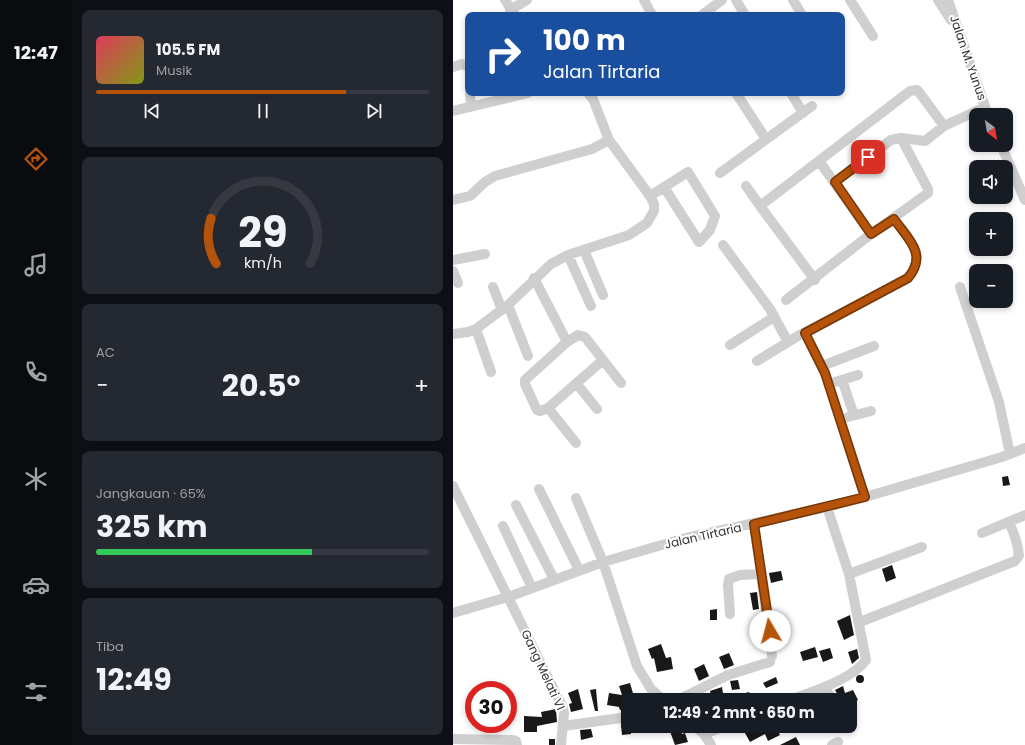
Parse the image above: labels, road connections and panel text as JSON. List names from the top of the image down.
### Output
{
  "streets": {
    "street": ["Jalan M. Yunus", "Jalan Tirtaria", "Gang Melati VI"]
  },
  "crossings": [
    ["Jalan Tirtaria", "Gang Melati VI"]
  ],
  "north": "bottom right",
  "page": {
    "tabs": "12:47",
    "turn": ["100 m", "Jalan Tirtaria"],
    "song": ["105.5 FM", "Musik"],
    "map_buttons": ["+", "−"],
    "tile": [
      "AC",
      ["Jangkauan · 65%", "325 km"],
      ["Tiba", "12:49"]
    ],
    "heat": ["−", "20.5°", "+"],
    "limit": "30",
    "trip": "12:49 · 2 mnt · 650 m",
    "gauge": ["29", "km/h"]
  }
}
